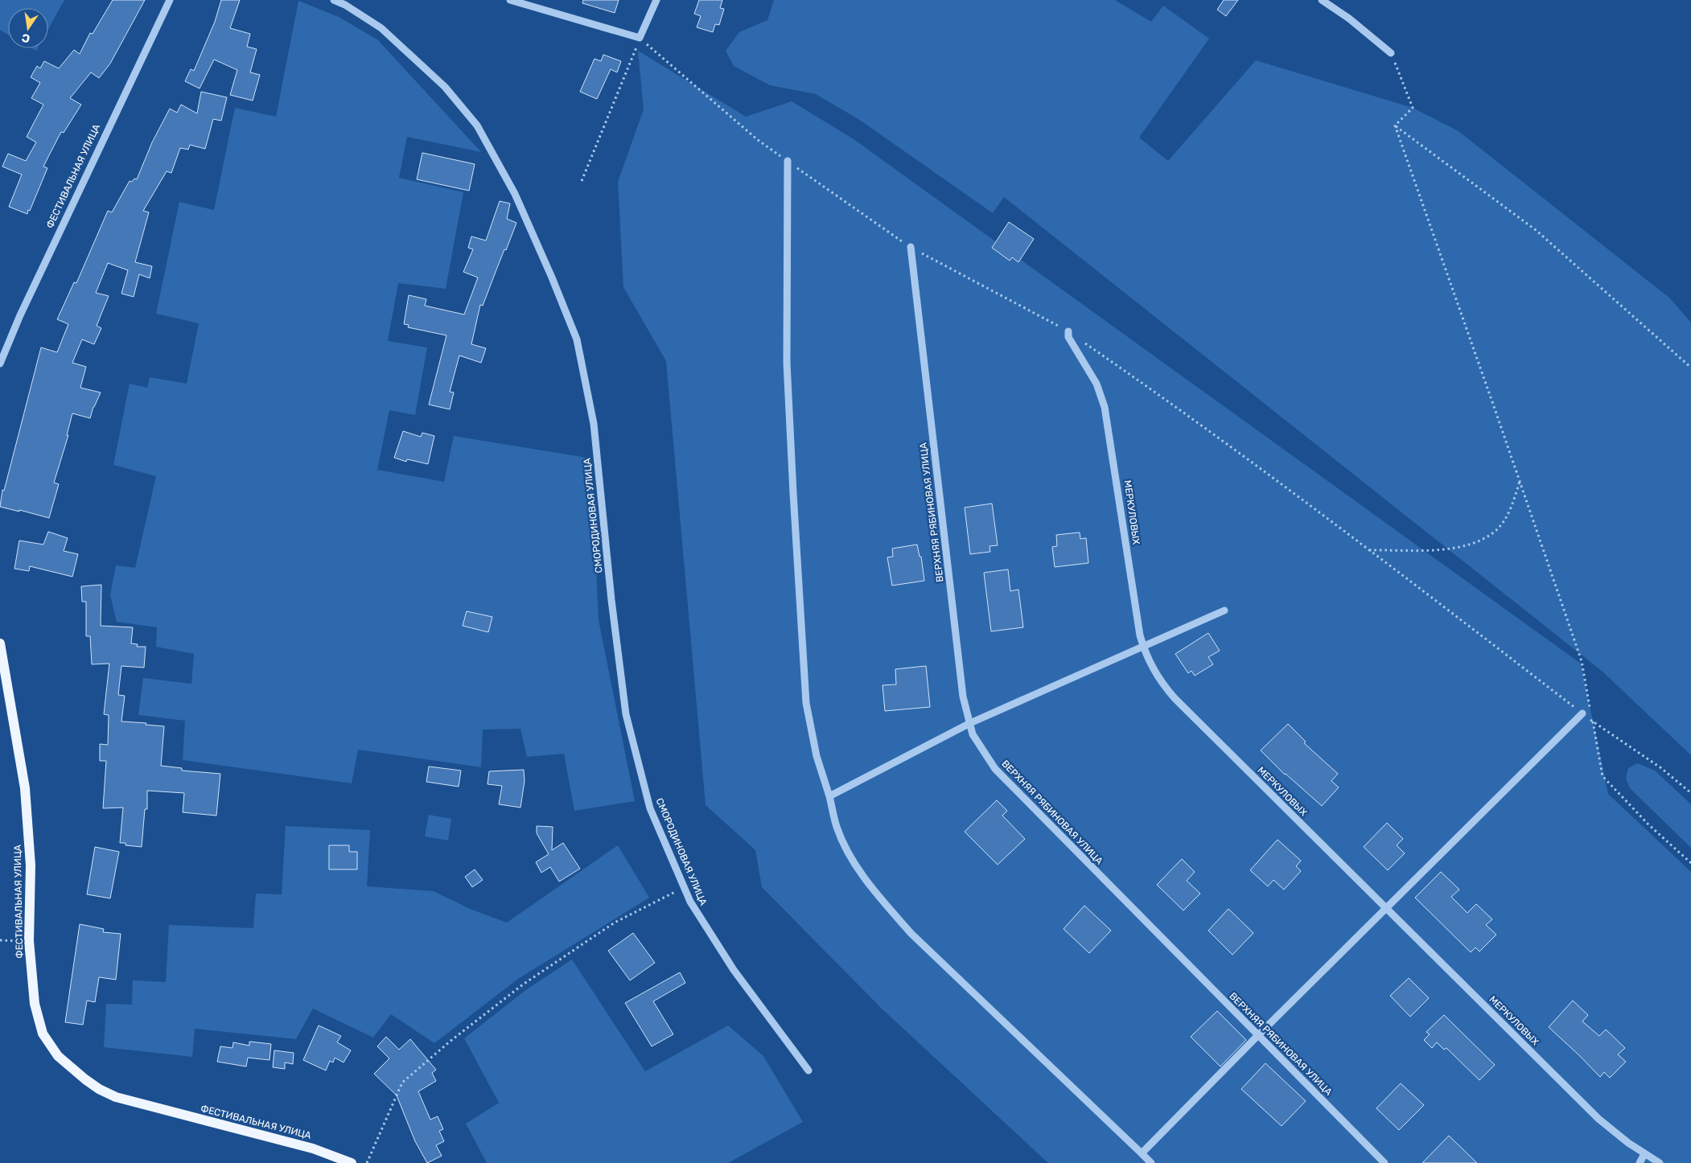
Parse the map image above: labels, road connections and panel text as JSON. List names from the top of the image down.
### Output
{
  "streets": {
    "main road": ["ФЕСТИВАЛЬНАЯ УЛИЦА"],
    "street": ["ВЕРХНЯЯ РЯБИНОВАЯ УЛИЦА", "МЕРКУЛОВЫХ", "СМОРОДИНОВАЯ УЛИЦА"]
  },
  "north": "bottom"
}
